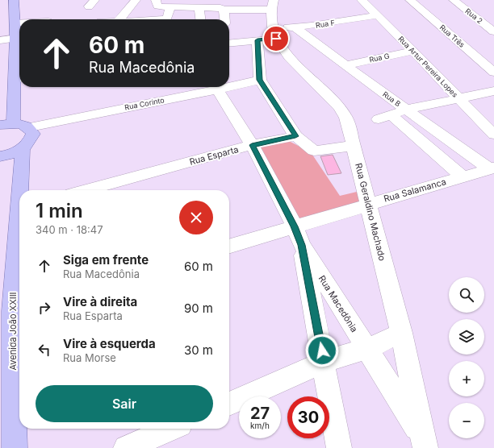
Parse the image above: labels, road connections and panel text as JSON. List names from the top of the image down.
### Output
{
  "streets": {
    "main road": ["Avenida João XXIII"],
    "street": [
      "Rua 2",
      "Rua F",
      "Rua Três",
      "Rua G",
      "Rua Artur Pereira Lopes",
      "Rua B",
      "Rua Corinto",
      "Rua Esparta",
      "Rua Salamanca",
      "Rua Geraldino Machado",
      "Rua Macedônia"
    ]
  },
  "crossings": [
    ["Rua F", "Rua Artur Pereira Lopes"],
    ["Rua F", "Rua B"],
    ["Rua F", "Rua Geraldino Machado"],
    ["Rua G", "Rua Artur Pereira Lopes"],
    ["Rua G", "Rua B"],
    ["Rua B", "Rua Salamanca"],
    ["Rua Esparta", "Rua Macedônia"],
    ["Rua Salamanca", "Rua Geraldino Machado"],
    ["Rua Salamanca", "Rua Macedônia"],
    ["Rua Geraldino Machado", "Rua Macedônia"]
  ],
  "page": {
    "turn": ["60 m", "Rua Macedônia"],
    "heading": ["1 min", "340 m · 18:47"],
    "list": [
      {
        "name": "Siga em frente",
        "note": "Rua Macedônia",
        "value": "60 m"
      },
      {
        "name": "Vire à direita",
        "note": "Rua Esparta",
        "value": "90 m"
      },
      {
        "name": "Vire à esquerda",
        "note": "Rua Morse",
        "value": "30 m"
      }
    ],
    "map_buttons": ["+", "−"],
    "buttons": "Sair",
    "speed": "27 km/h",
    "limit": "30"
  }
}
